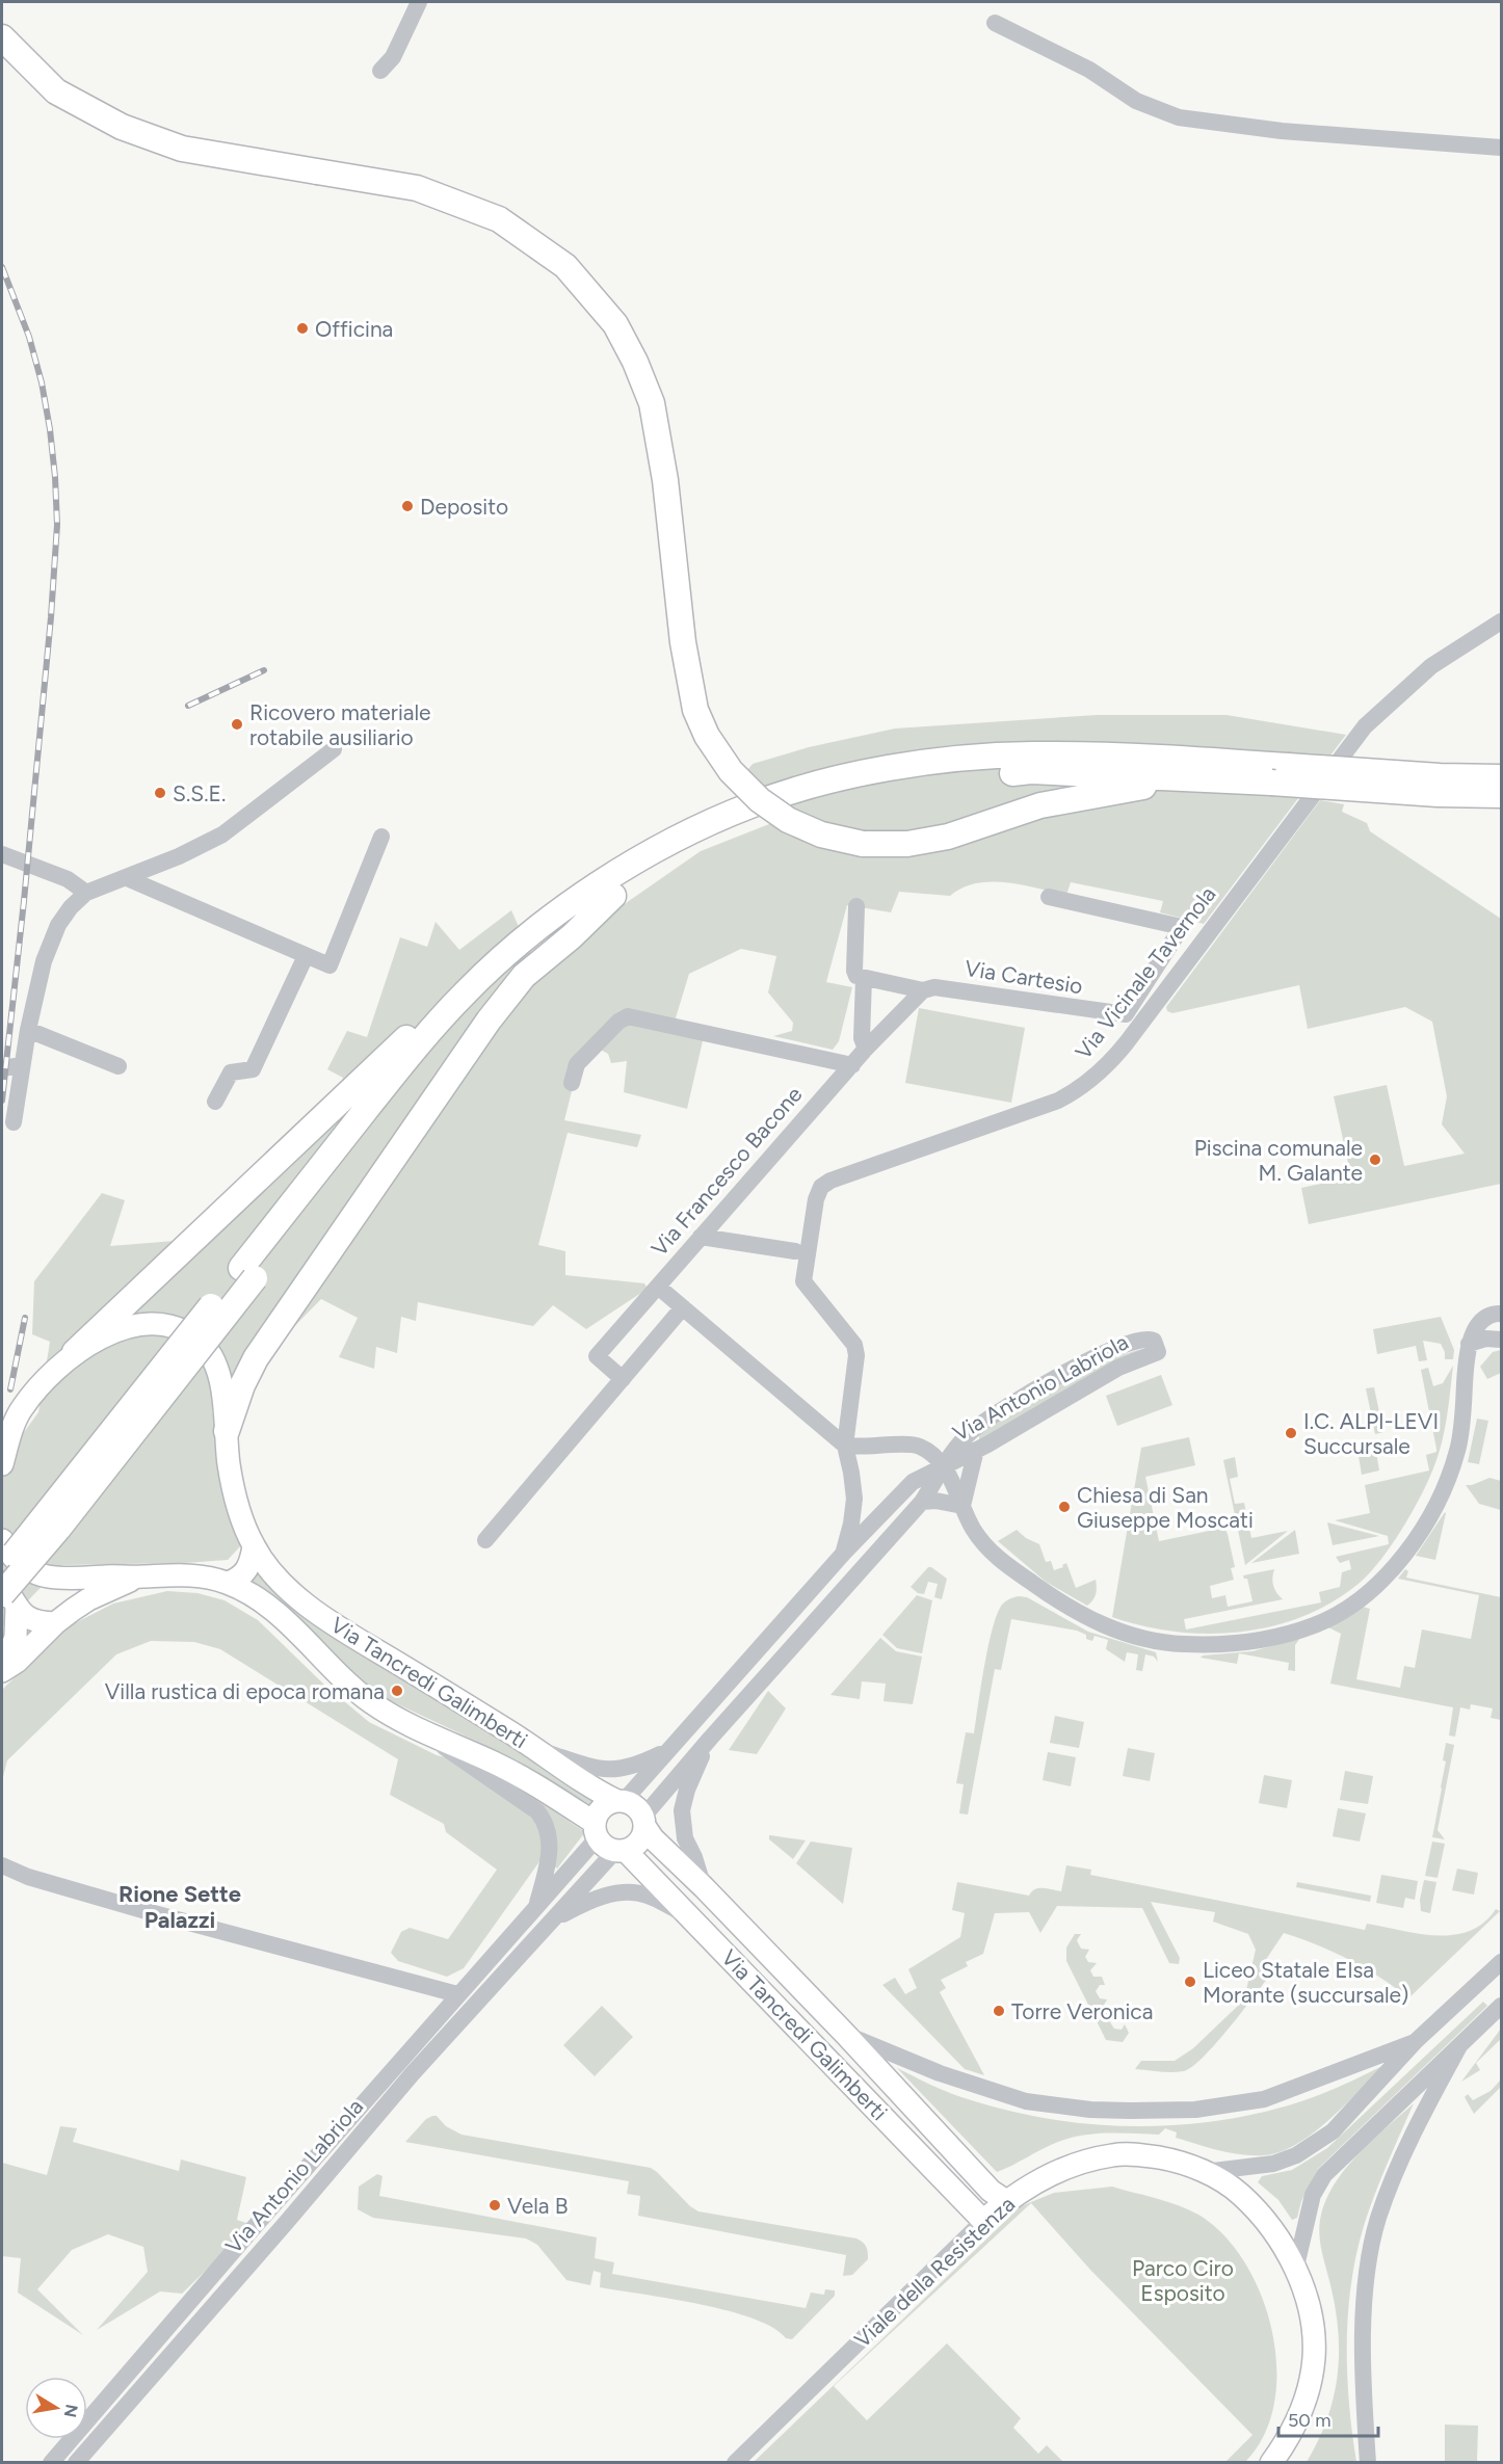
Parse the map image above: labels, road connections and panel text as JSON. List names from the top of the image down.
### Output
{
  "streets": {
    "main road": ["Via Tancredi Galimberti", "Viale della Resistenza"],
    "street": [
      "Via Vicinale Tavernola",
      "Via Cartesio",
      "Via Francesco Bacone",
      "Via Antonio Labriola"
    ]
  },
  "crossings": [
    ["Via Vicinale Tavernola", "Via Francesco Bacone"],
    ["Via Cartesio", "Via Francesco Bacone"],
    ["Via Antonio Labriola", "Via Tancredi Galimberti"],
    ["Via Tancredi Galimberti", "Viale della Resistenza"]
  ],
  "districts": ["Rione Sette Palazzi"],
  "parks": ["Parco Ciro Esposito"],
  "places": [
    "Officina",
    "Deposito",
    "Ricovero materiale rotabile ausiliario",
    "S.S.E.",
    "Piscina comunale M. Galante",
    "I.C. ALPI-LEVI Succursale",
    "Chiesa di San Giuseppe Moscati",
    "Villa rustica di epoca romana",
    "Liceo Statale Elsa Morante (succursale)",
    "Torre Veronica",
    "Vela B"
  ],
  "scale_bar": "50 m",
  "north": "right"
}
